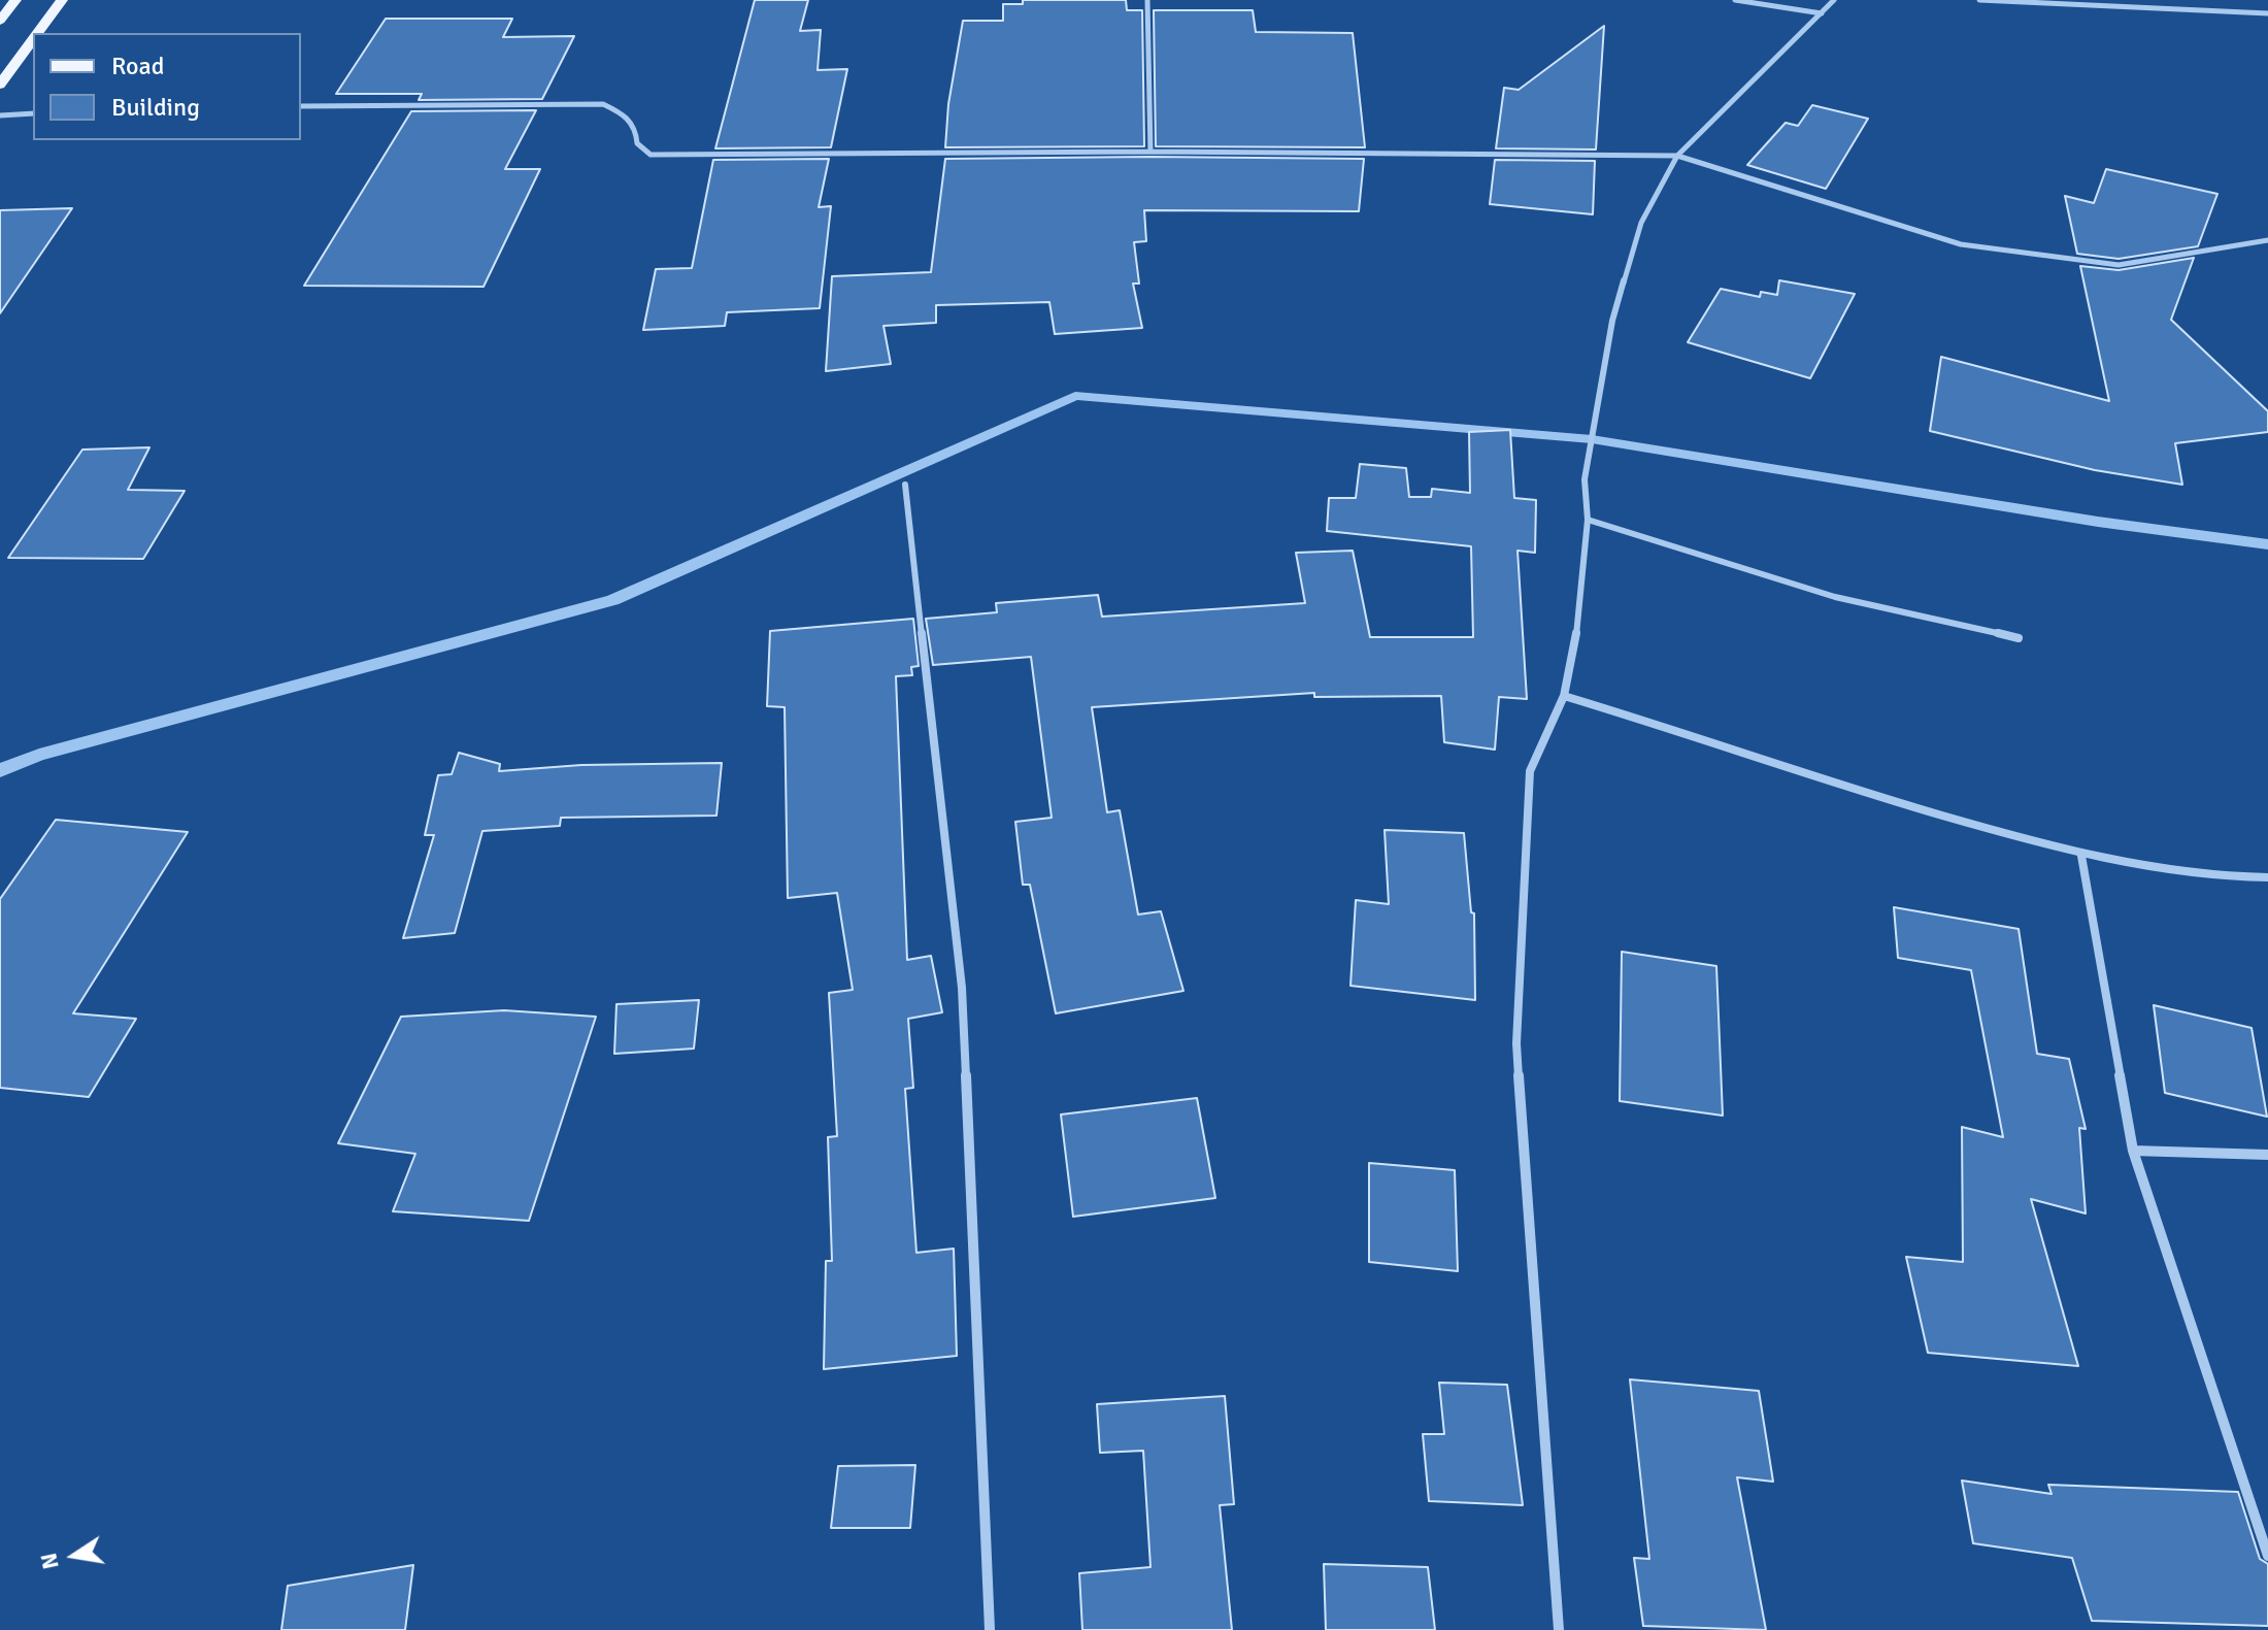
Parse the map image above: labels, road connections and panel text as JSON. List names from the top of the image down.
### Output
{
  "legend": ["Road", "Building"],
  "north": "left"
}
